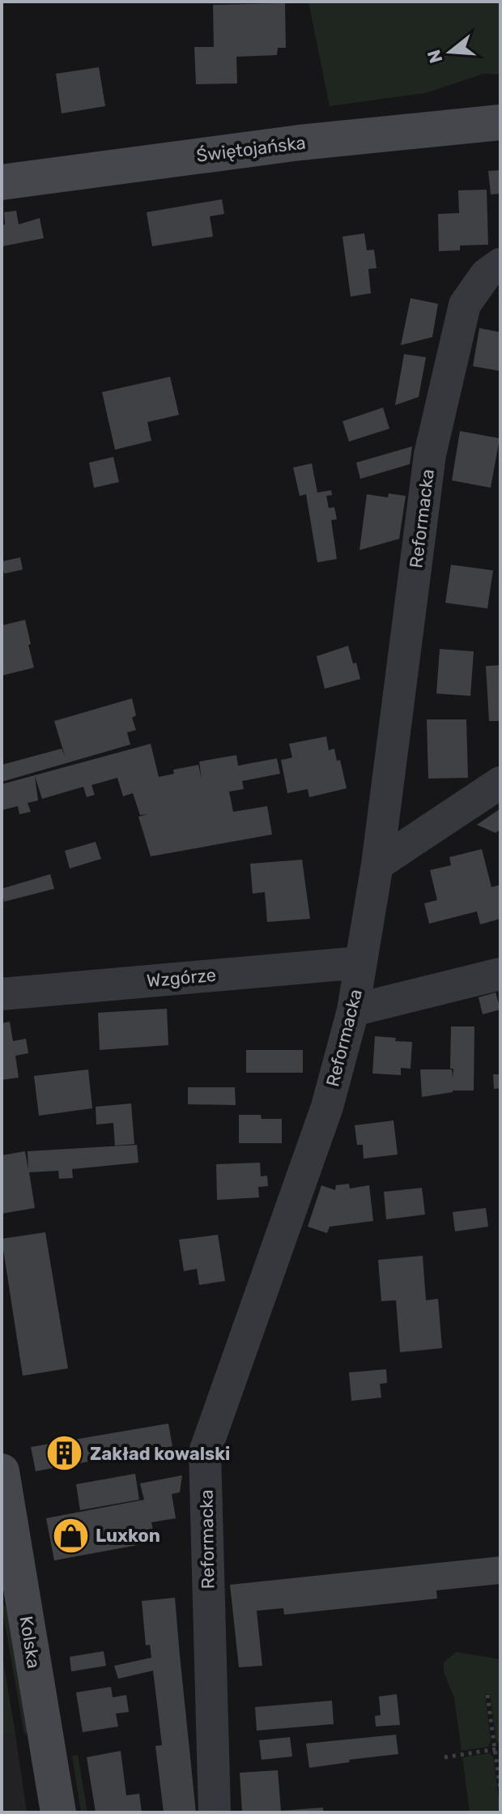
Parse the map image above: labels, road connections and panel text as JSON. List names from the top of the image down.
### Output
{
  "streets": {
    "street": [
      "Świętojańska",
      "Reformacka",
      "Wzgórze",
      "Kolska"
    ]
  },
  "crossings": [
    ["Reformacka", "Wzgórze"]
  ],
  "places": {
    "building": ["Zakład kowalski"],
    "shop": ["Luxkon"]
  },
  "north": "left"
}
